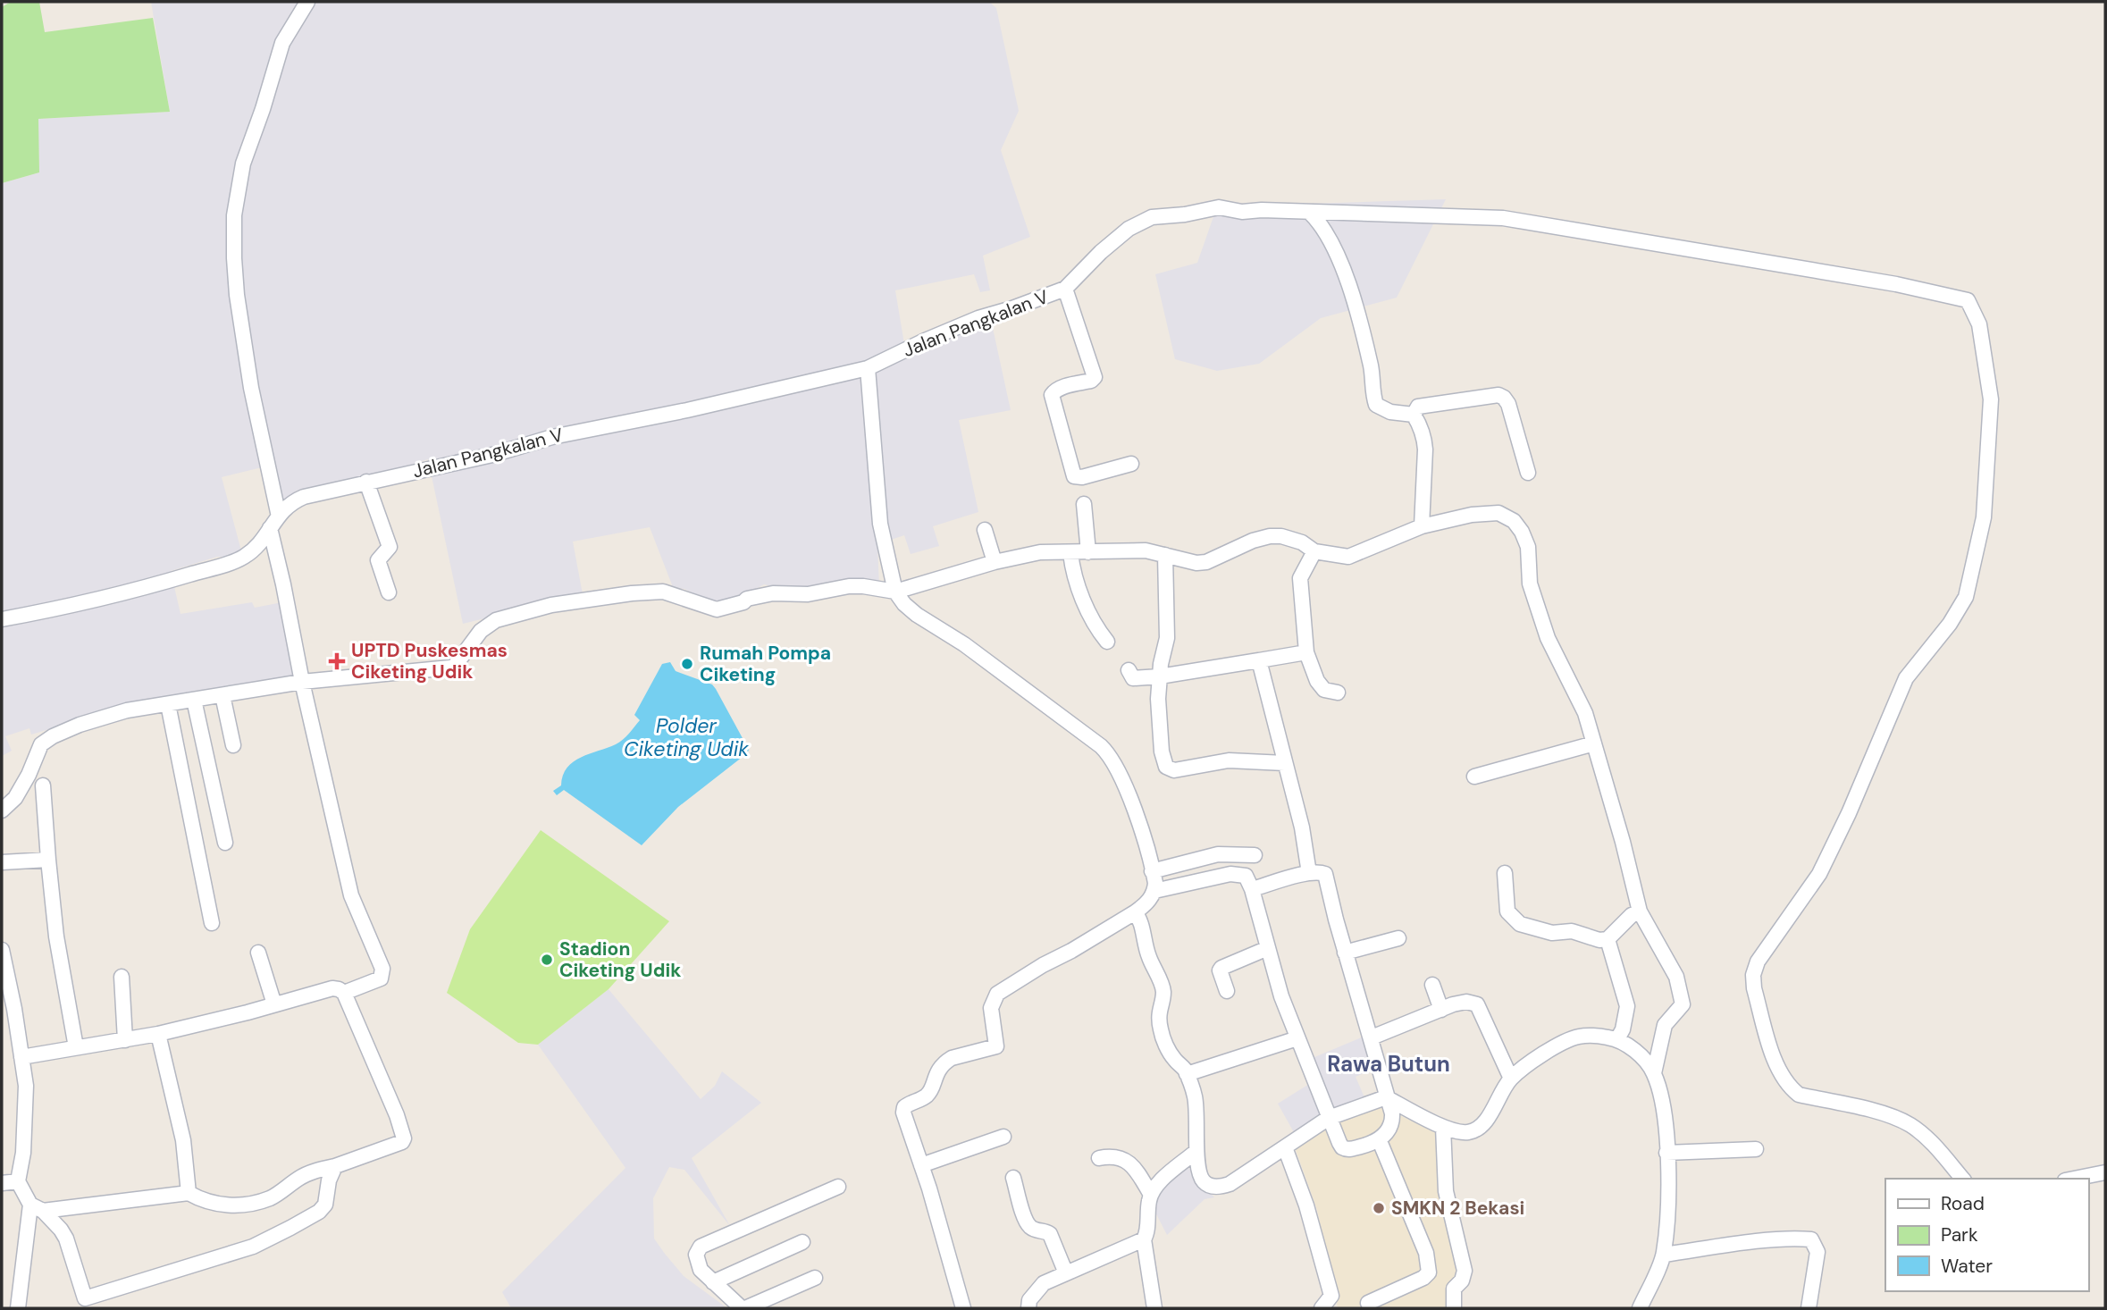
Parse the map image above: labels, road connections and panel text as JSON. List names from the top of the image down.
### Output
{
  "streets": {
    "street": ["Jalan Pangkalan V"]
  },
  "districts": ["Rawa Butun"],
  "water": ["Polder Ciketing Udik"],
  "places": {
    "health": ["UPTD Puskesmas Ciketing Udik"],
    "other": ["Rumah Pompa Ciketing", "Stadion Ciketing Udik", "SMKN 2 Bekasi"]
  },
  "legend": ["Road", "Park", "Water"]
}
